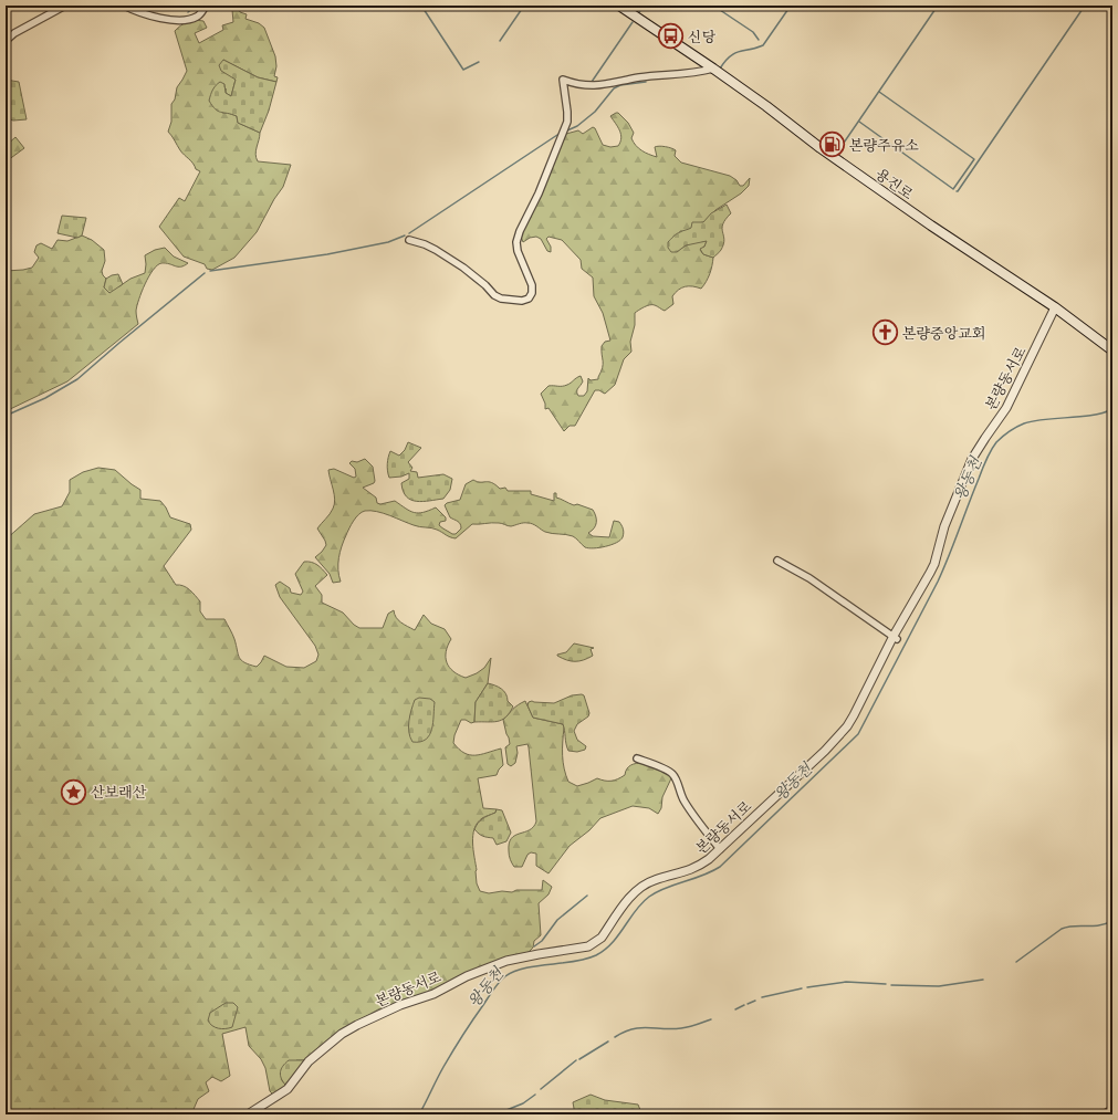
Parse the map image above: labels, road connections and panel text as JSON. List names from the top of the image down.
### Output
{
  "streets": {
    "main road": ["용진로"],
    "street": ["본량동서로"]
  },
  "crossings": [
    ["용진로", "본량동서로"]
  ],
  "water": ["왕동천"],
  "places": {
    "bus stop": ["신당"],
    "fuel station": ["본량주유소"],
    "church": ["본량중앙교회"],
    "place": ["산보래산"]
  }
}
